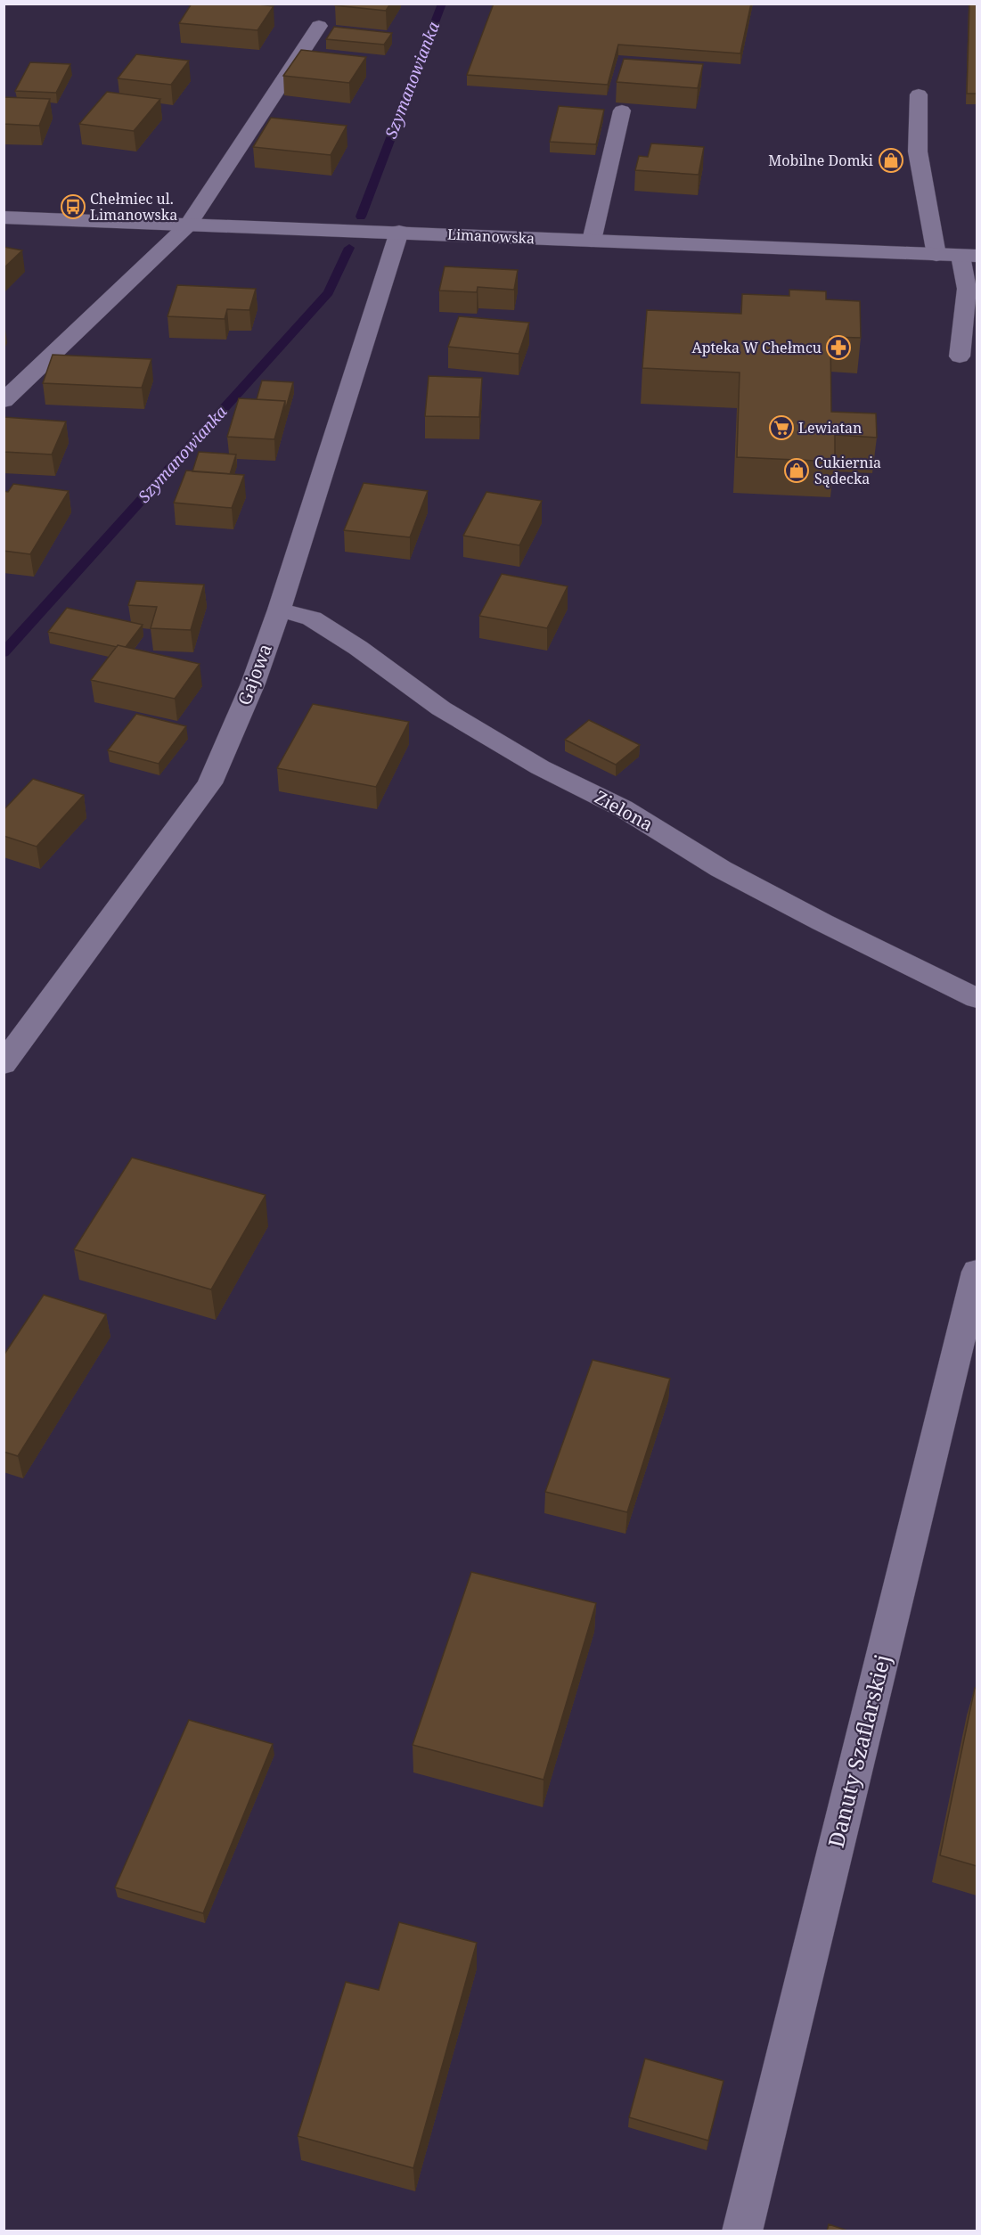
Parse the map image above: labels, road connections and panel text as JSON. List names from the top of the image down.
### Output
{
  "streets": {
    "street": [
      "Limanowska",
      "Gajowa",
      "Zielona",
      "Danuty Szaflarskiej"
    ]
  },
  "crossings": [
    ["Limanowska", "Gajowa"],
    ["Gajowa", "Zielona"]
  ],
  "water": ["Szymanowianka"],
  "places": {
    "shop": ["Mobilne Domki", "Cukiernia Sądecka"],
    "bus stop": ["Chełmiec ul. Limanowska"],
    "pharmacy": ["Apteka W Chełmcu"],
    "supermarket": ["Lewiatan"]
  }
}
